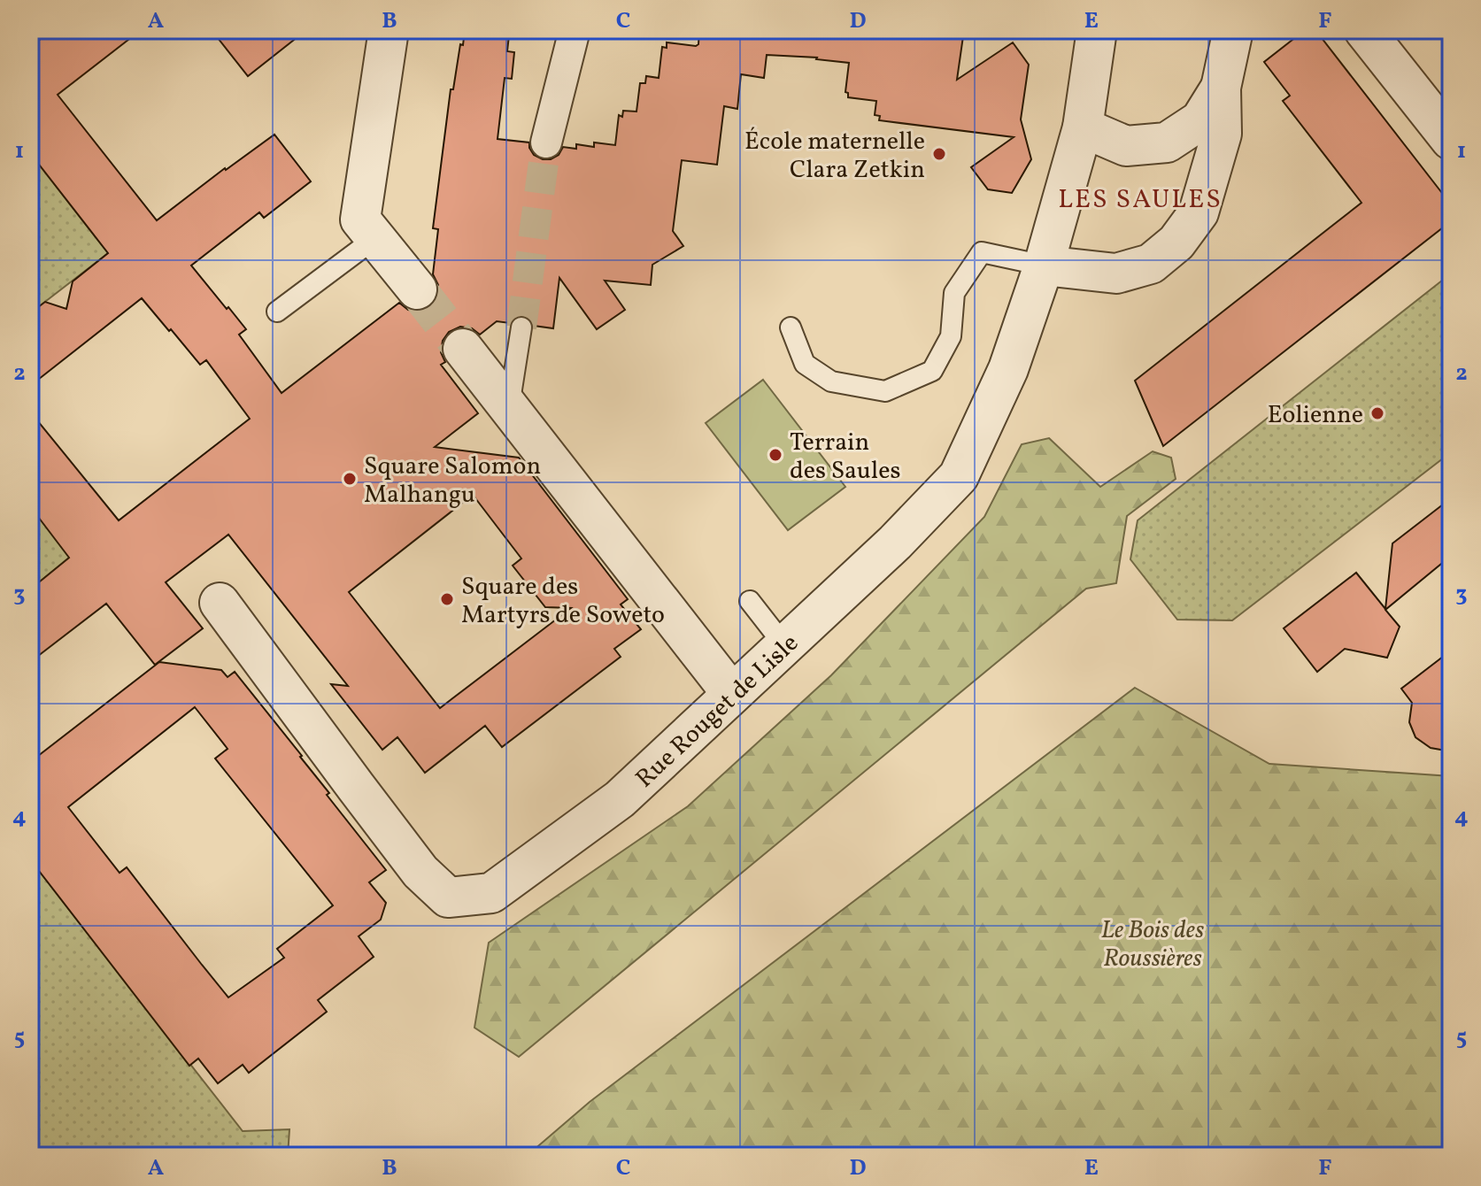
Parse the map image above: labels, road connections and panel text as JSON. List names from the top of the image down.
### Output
{
  "streets": {
    "street": ["Rue Rouget de Lisle"]
  },
  "districts": ["LES SAULES"],
  "parks": ["Le Bois des Roussières"],
  "places": [
    "École maternelle Clara Zetkin",
    "Eolienne",
    "Terrain des Saules",
    "Square Salomon Malhangu",
    "Square des Martyrs de Soweto"
  ],
  "grid": {
    "columns": [
      "A",
      "B",
      "C",
      "D",
      "E",
      "F"
    ],
    "rows": [
      "1",
      "2",
      "3",
      "4",
      "5"
    ]
  }
}
